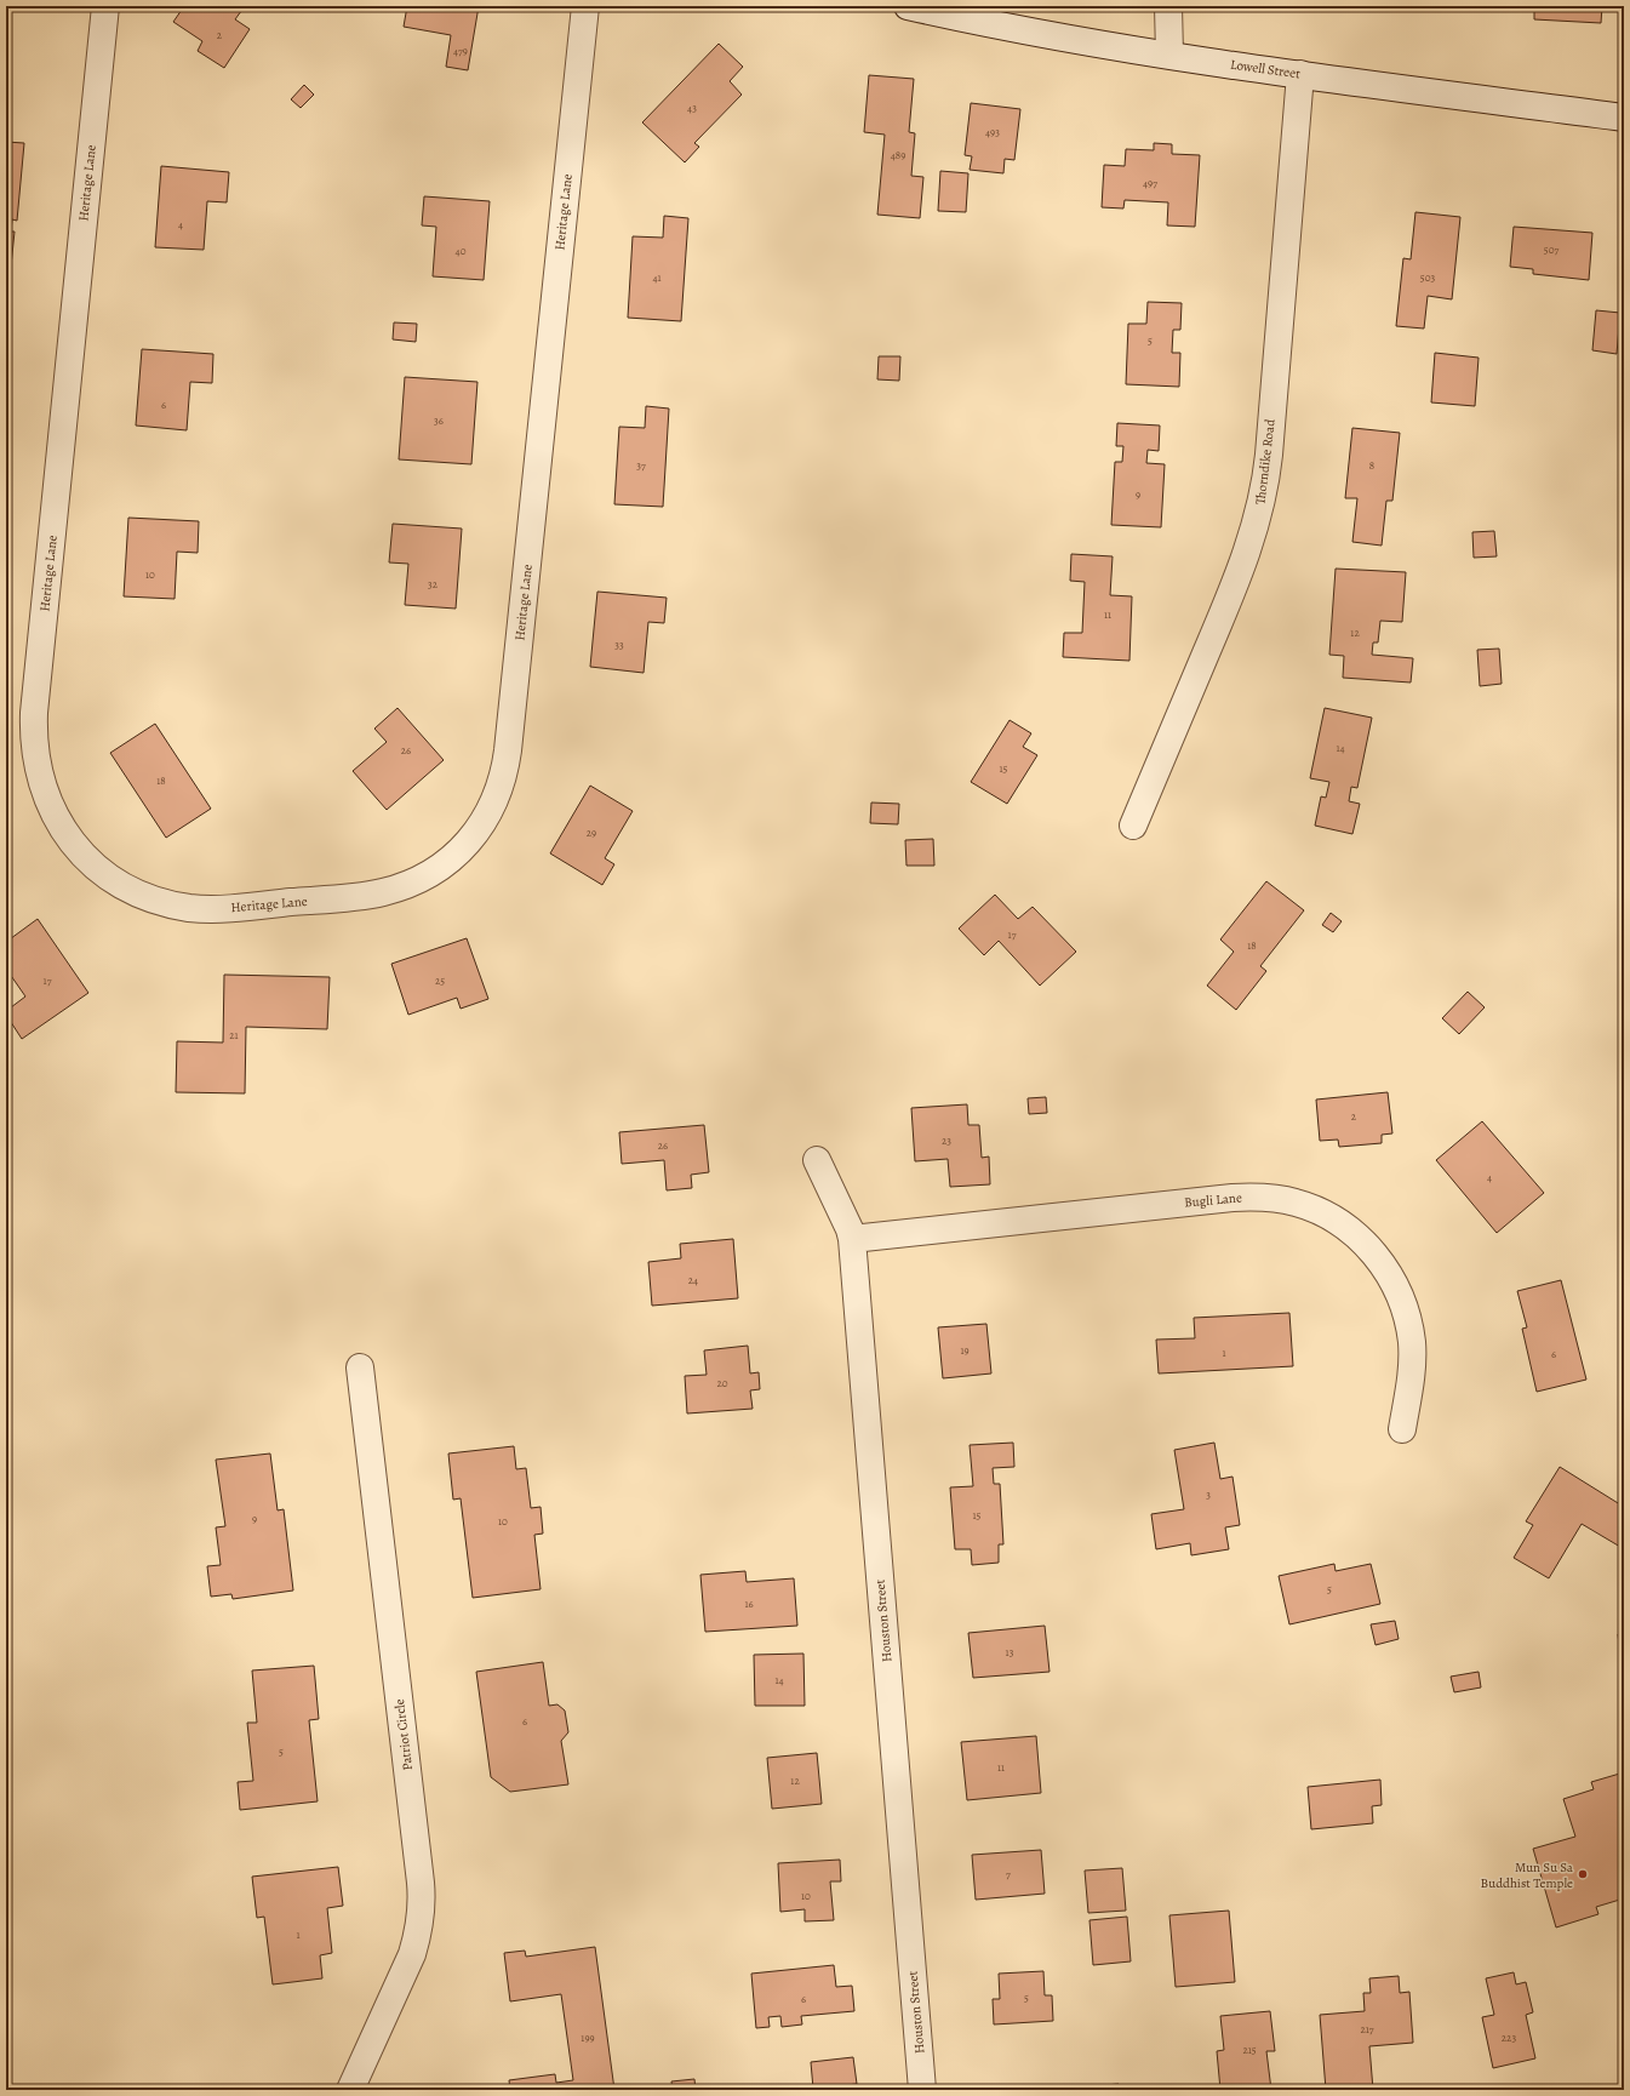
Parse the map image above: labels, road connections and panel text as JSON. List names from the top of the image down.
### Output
{
  "streets": {
    "street": [
      "Lowell Street",
      "Heritage Lane",
      "Thorndike Road",
      "Bugli Lane",
      "Houston Street",
      "Patriot Circle"
    ]
  },
  "crossings": [
    ["Lowell Street", "Thorndike Road"],
    ["Bugli Lane", "Houston Street"]
  ],
  "places": ["Mun Su Sa Buddhist Temple"],
  "house_numbers": [
    "2",
    "479",
    "43",
    "493",
    "489",
    "497",
    "4",
    "507",
    "40",
    "41",
    "503",
    "5",
    "6",
    "36",
    "37",
    "8",
    "9",
    "10",
    "32",
    "11",
    "12",
    "33",
    "14",
    "26",
    "15",
    "18",
    "29",
    "17",
    "18",
    "17",
    "25",
    "21",
    "2",
    "23",
    "26",
    "4",
    "24",
    "19",
    "1",
    "6",
    "20",
    "3",
    "15",
    "9",
    "10",
    "5",
    "16",
    "13",
    "14",
    "6",
    "5",
    "11",
    "12",
    "7",
    "10",
    "1",
    "5",
    "6",
    "217",
    "199",
    "223",
    "215"
  ]
}
